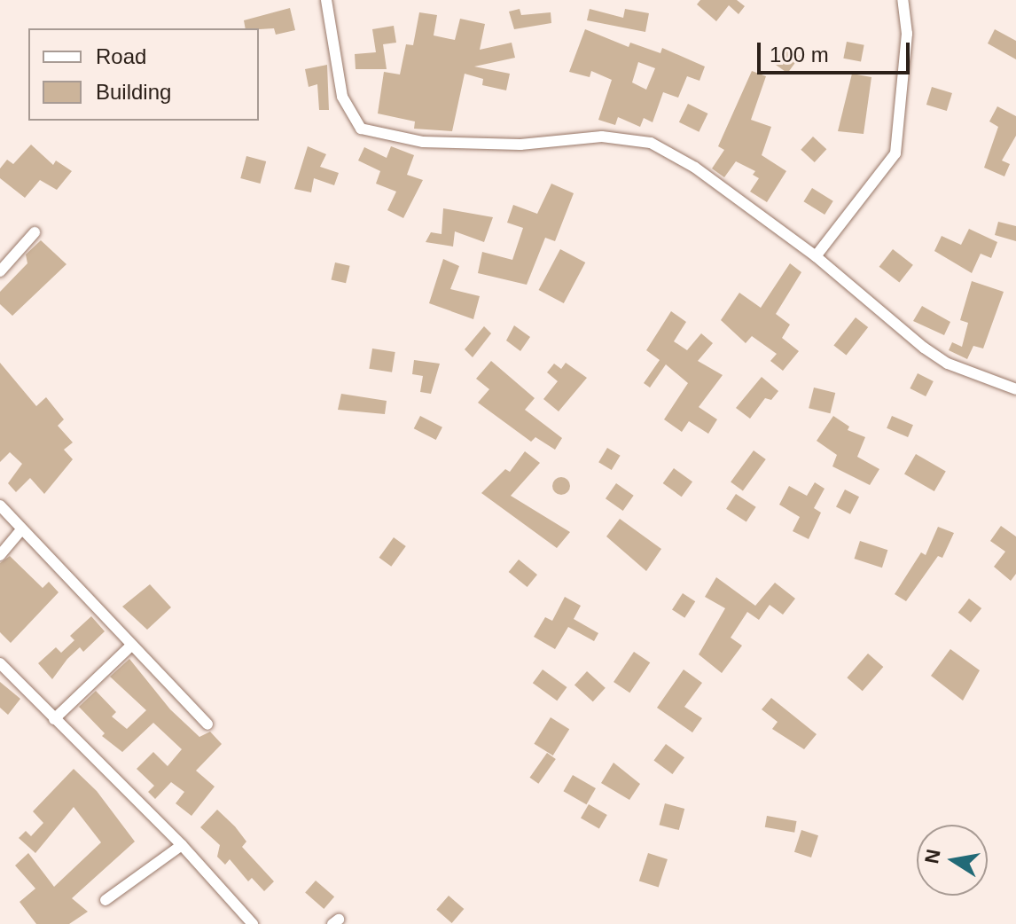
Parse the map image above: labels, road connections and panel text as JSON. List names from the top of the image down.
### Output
{
  "legend": ["Road", "Building"],
  "scale_bar": "100 m",
  "north": "left"
}
